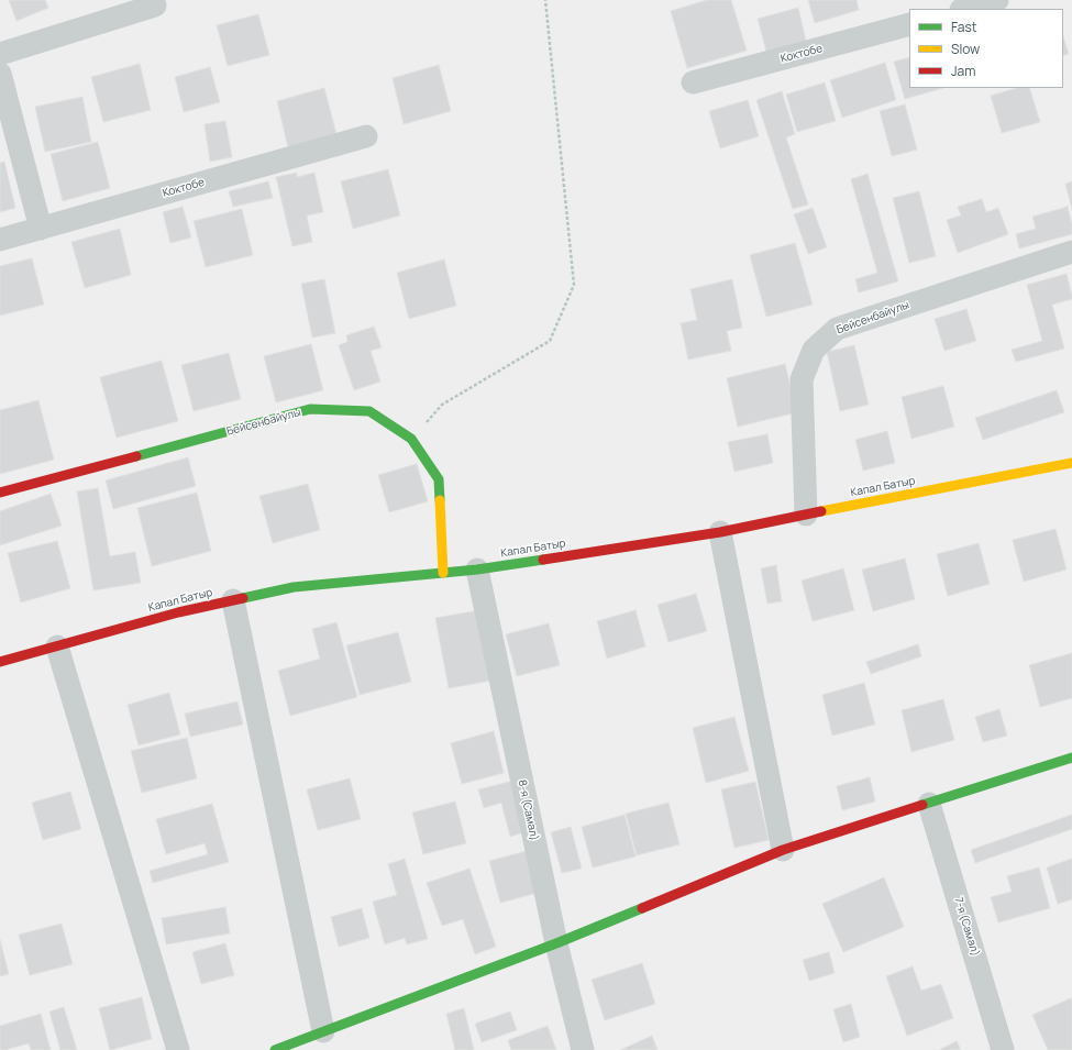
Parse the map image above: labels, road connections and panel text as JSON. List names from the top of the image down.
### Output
{
  "streets": {
    "street": [
      "Коктобе",
      "Бейсенбайулы",
      "Капал Батыр",
      "8-я (Самал)",
      "7-я (Самал)"
    ]
  },
  "crossings": [
    ["Бейсенбайулы", "Капал Батыр"],
    ["Капал Батыр", "8-я (Самал)"]
  ],
  "legend": ["Fast", "Slow", "Jam"]
}
